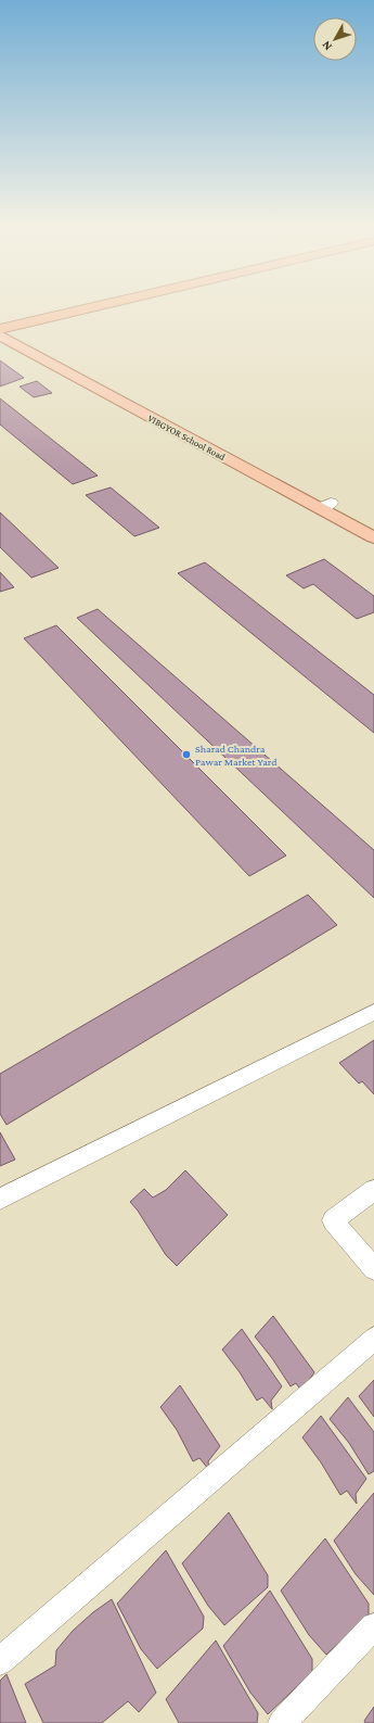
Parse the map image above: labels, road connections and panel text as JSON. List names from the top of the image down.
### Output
{
  "streets": {
    "main road": ["VIBGYOR School Road"]
  },
  "places": ["Sharad Chandra Pawar Market Yard"],
  "north": "bottom left"
}
